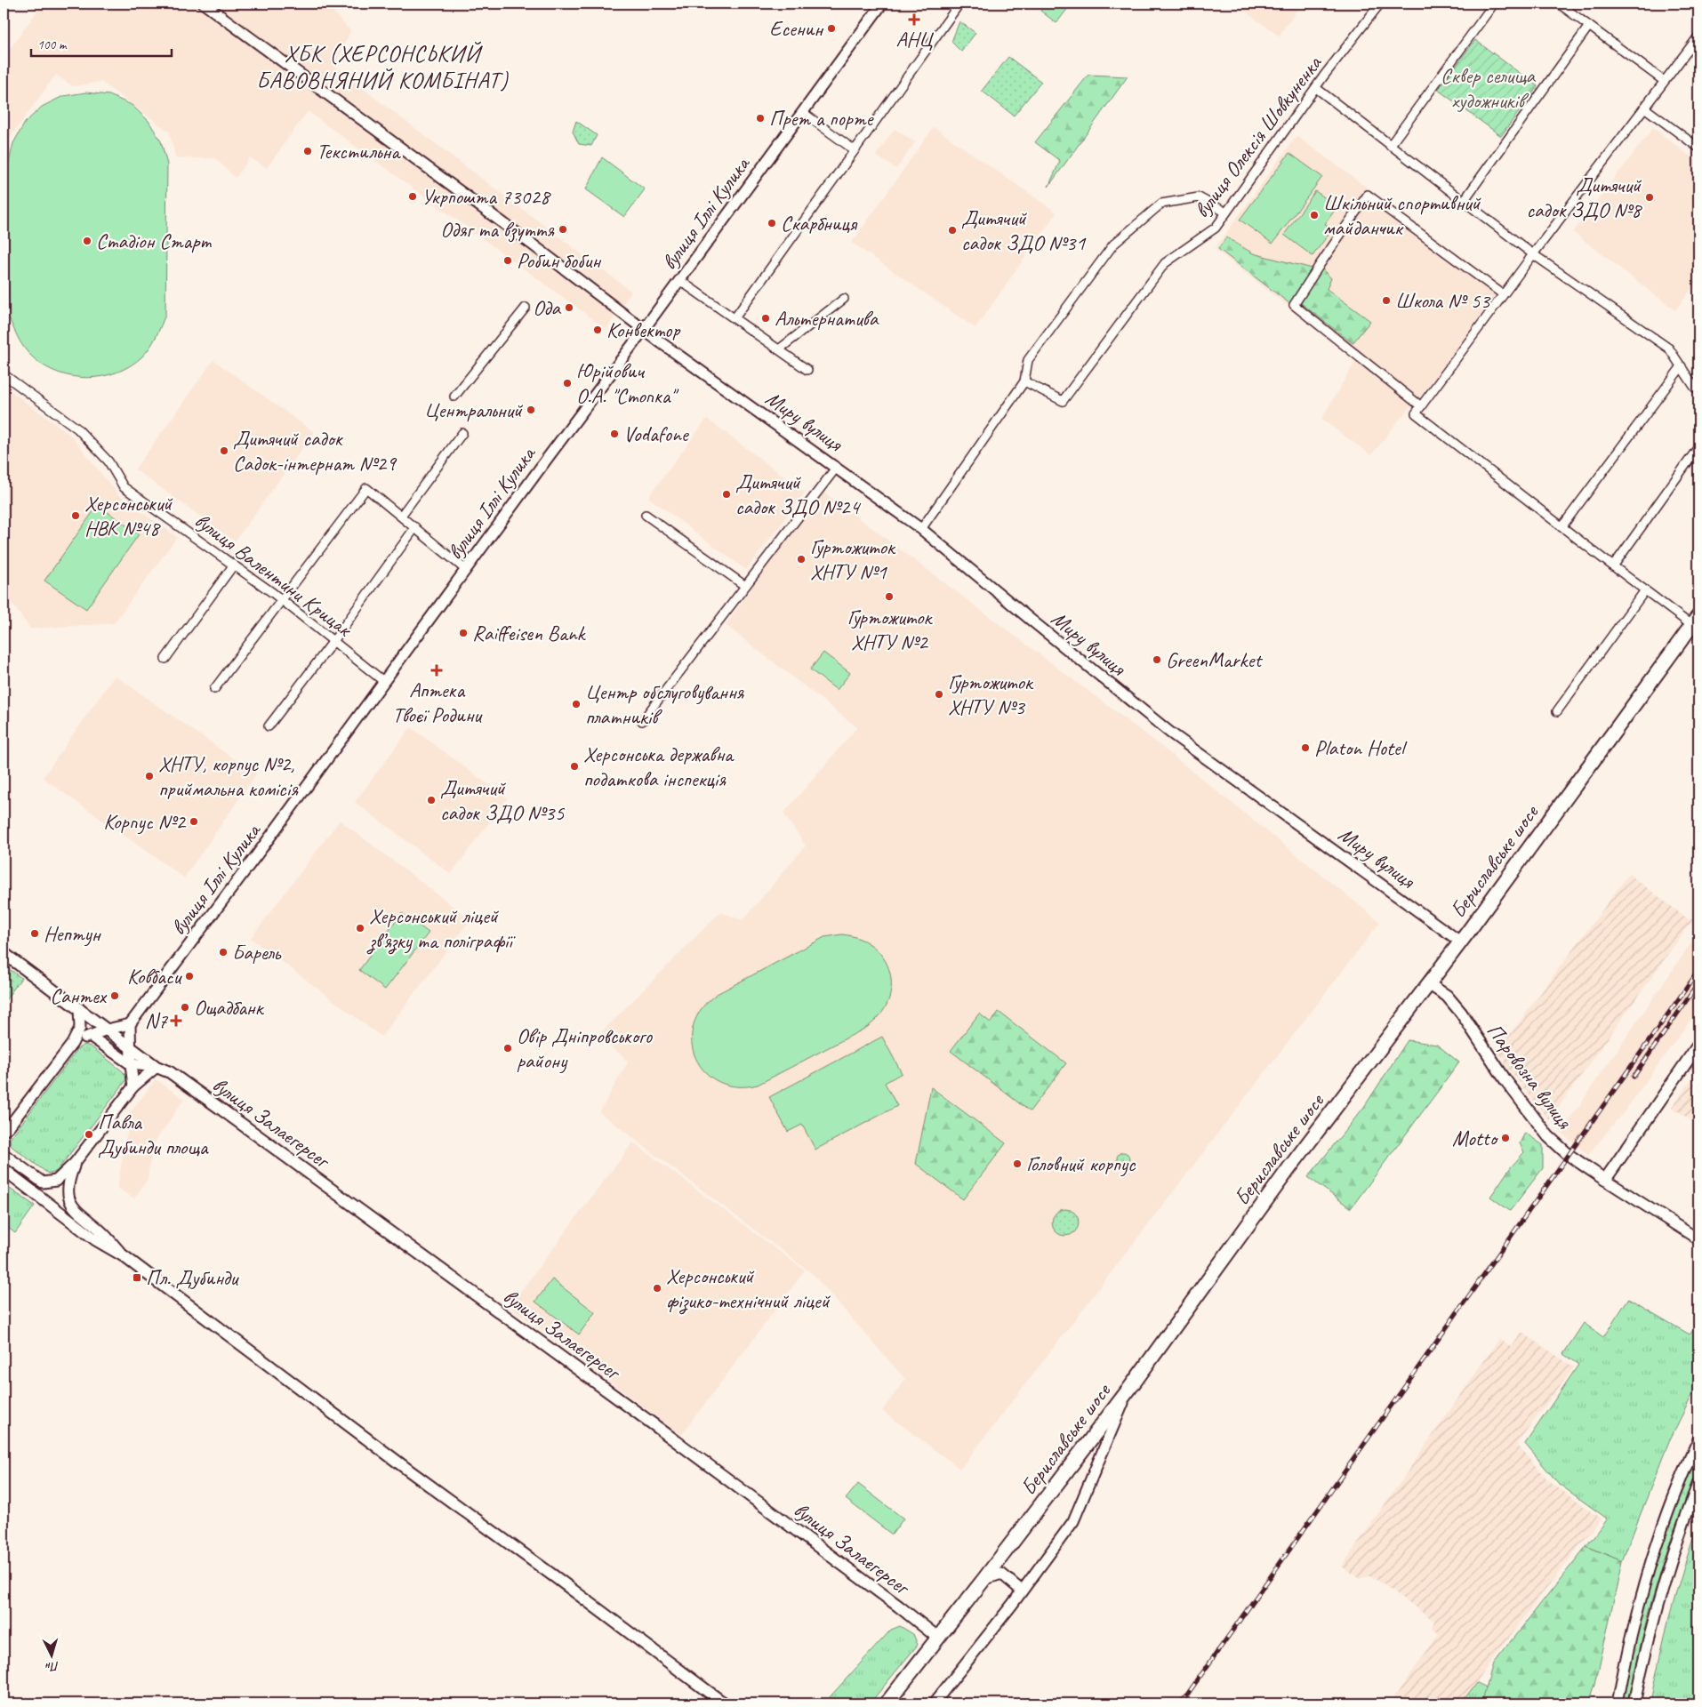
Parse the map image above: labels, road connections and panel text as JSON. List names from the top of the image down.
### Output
{
  "streets": {
    "main road": ["Бериславське шосе", "Паровозна вулиця", "вулиця Залаегерсег"],
    "street": [
      "вулиця Олексія Шовкуненка",
      "вулиця Іллі Кулика",
      "Миру вулиця",
      "вулиця Валентини Крицак"
    ]
  },
  "crossings": [
    ["вулиця Іллі Кулика", "Миру вулиця"],
    ["вулиця Іллі Кулика", "вулиця Валентини Крицак"],
    ["Миру вулиця", "Бериславське шосе"],
    ["Бериславське шосе", "Паровозна вулиця"],
    ["Бериславське шосе", "вулиця Залаегерсег"]
  ],
  "districts": ["ХБК (ХЕРСОНСЬКИЙ БАВОВНЯНИЙ КОМБІНАТ)"],
  "parks": ["Сквер селища художників"],
  "places": {
    "health": ["АНЦ", "Аптека Твоєї Родини", "N7"],
    "other": [
      "Есенин",
      "Прет а порте",
      "Текстильна",
      "Укрпошта 73028",
      "Дитячий садок ЗДО №8",
      "Шкільний спортивний майданчик",
      "Скарбниця",
      "Одяг та взуття",
      "Дитячий садок ЗДО №31",
      "Стадіон Старт",
      "Робин бобин",
      "Школа № 53",
      "Ода",
      "Альтернатива",
      "Конвектор",
      "Юрійович О.А. \"Стопка\"",
      "Центральний",
      "Vodafone",
      "Дитячий садок Садок-інтернат №29",
      "Дитячий садок ЗДО №24",
      "Херсонський НВК №48",
      "Гуртожиток ХНТУ №1",
      "Гуртожиток ХНТУ №2",
      "Raiffeisen Bank",
      "GreenMarket",
      "Гуртожиток ХНТУ №3",
      "Центр обслуговування платників",
      "Platon Hotel",
      "Херсонська державна податкова інспекція",
      "ХНТУ, корпус №2, приймальна комісія",
      "Дитячий садок ЗДО №35",
      "Корпус №2",
      "Херсонський ліцей зв’язку та поліграфії",
      "Нептун",
      "Барель",
      "Ковбаси",
      "Сантех",
      "Ощадбанк",
      "Овір Дніпровського району",
      "Павла Дубинди площа",
      "Motto",
      "Головний корпус",
      "Херсонський фізико-технічний ліцей"
    ],
    "transit": ["Пл. Дубинди"]
  },
  "scale_bar": "100 m",
  "north": "bottom"
}
